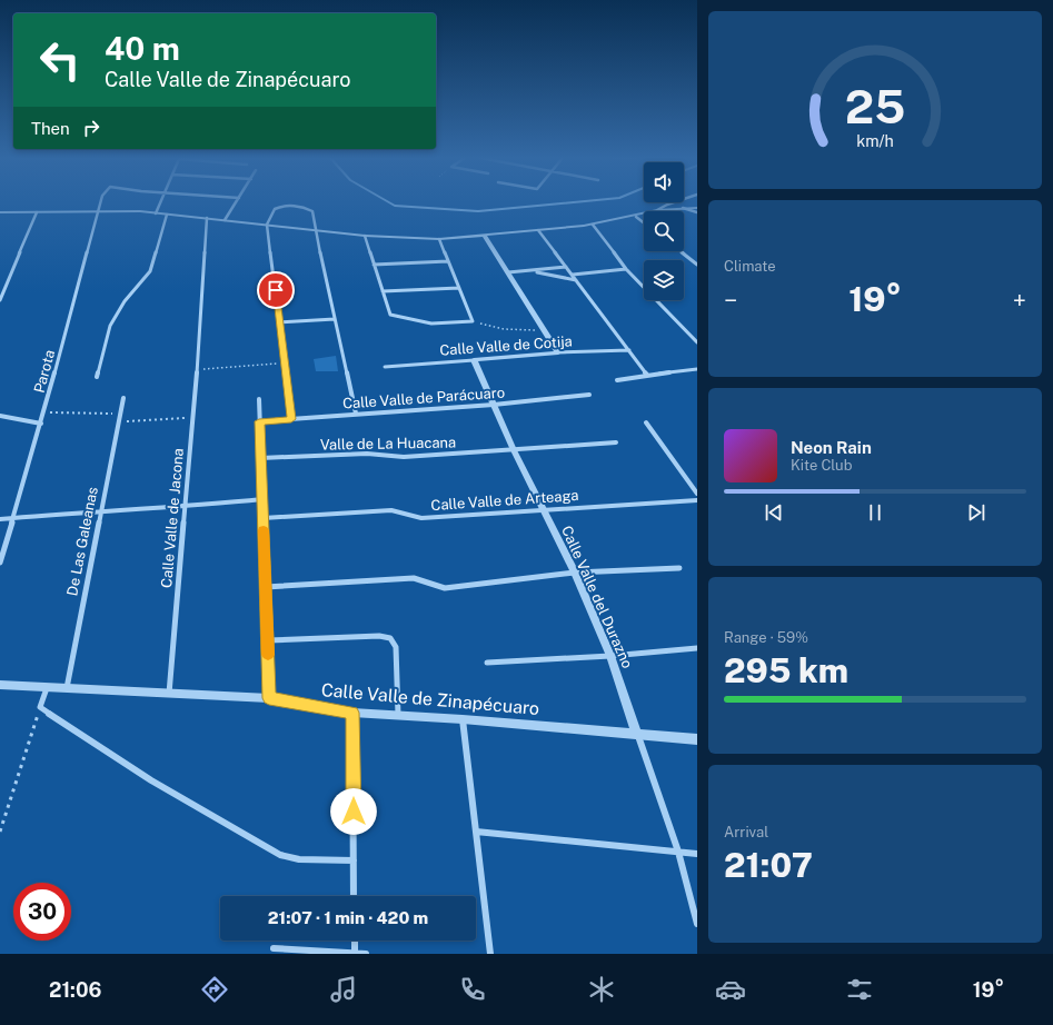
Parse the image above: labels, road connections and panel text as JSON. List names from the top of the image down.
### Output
{
  "streets": {
    "street": [
      "Calle Valle de Cotija",
      "Parota",
      "Calle Valle de Parácuaro",
      "Valle de La Huacana",
      "Calle Valle de Arteaga",
      "Calle Valle de Jacona",
      "De Las Galeanas",
      "Calle Valle del Durazno",
      "Calle Valle de Zinapécuaro"
    ]
  },
  "crossings": [
    ["Calle Valle de Cotija", "Calle Valle del Durazno"],
    ["Calle Valle de Parácuaro", "Calle Valle del Durazno"],
    ["Valle de La Huacana", "Calle Valle del Durazno"],
    ["Calle Valle de Arteaga", "Calle Valle del Durazno"],
    ["Calle Valle de Jacona", "Calle Valle de Zinapécuaro"],
    ["De Las Galeanas", "Calle Valle de Zinapécuaro"],
    ["Calle Valle del Durazno", "Calle Valle de Zinapécuaro"]
  ],
  "page": {
    "turn": ["40 m", "Calle Valle de Zinapécuaro"],
    "then": "Then",
    "tile": [
      "Climate",
      ["Range · 59%", "295 km"],
      ["Arrival", "21:07"]
    ],
    "heat": ["−", "19°", "+"],
    "song": ["Neon Rain", "Kite Club"],
    "limit": "30",
    "trip": "21:07 · 1 min · 420 m",
    "tabs": ["21:06", "19°"],
    "gauge": ["25", "km/h"]
  }
}
